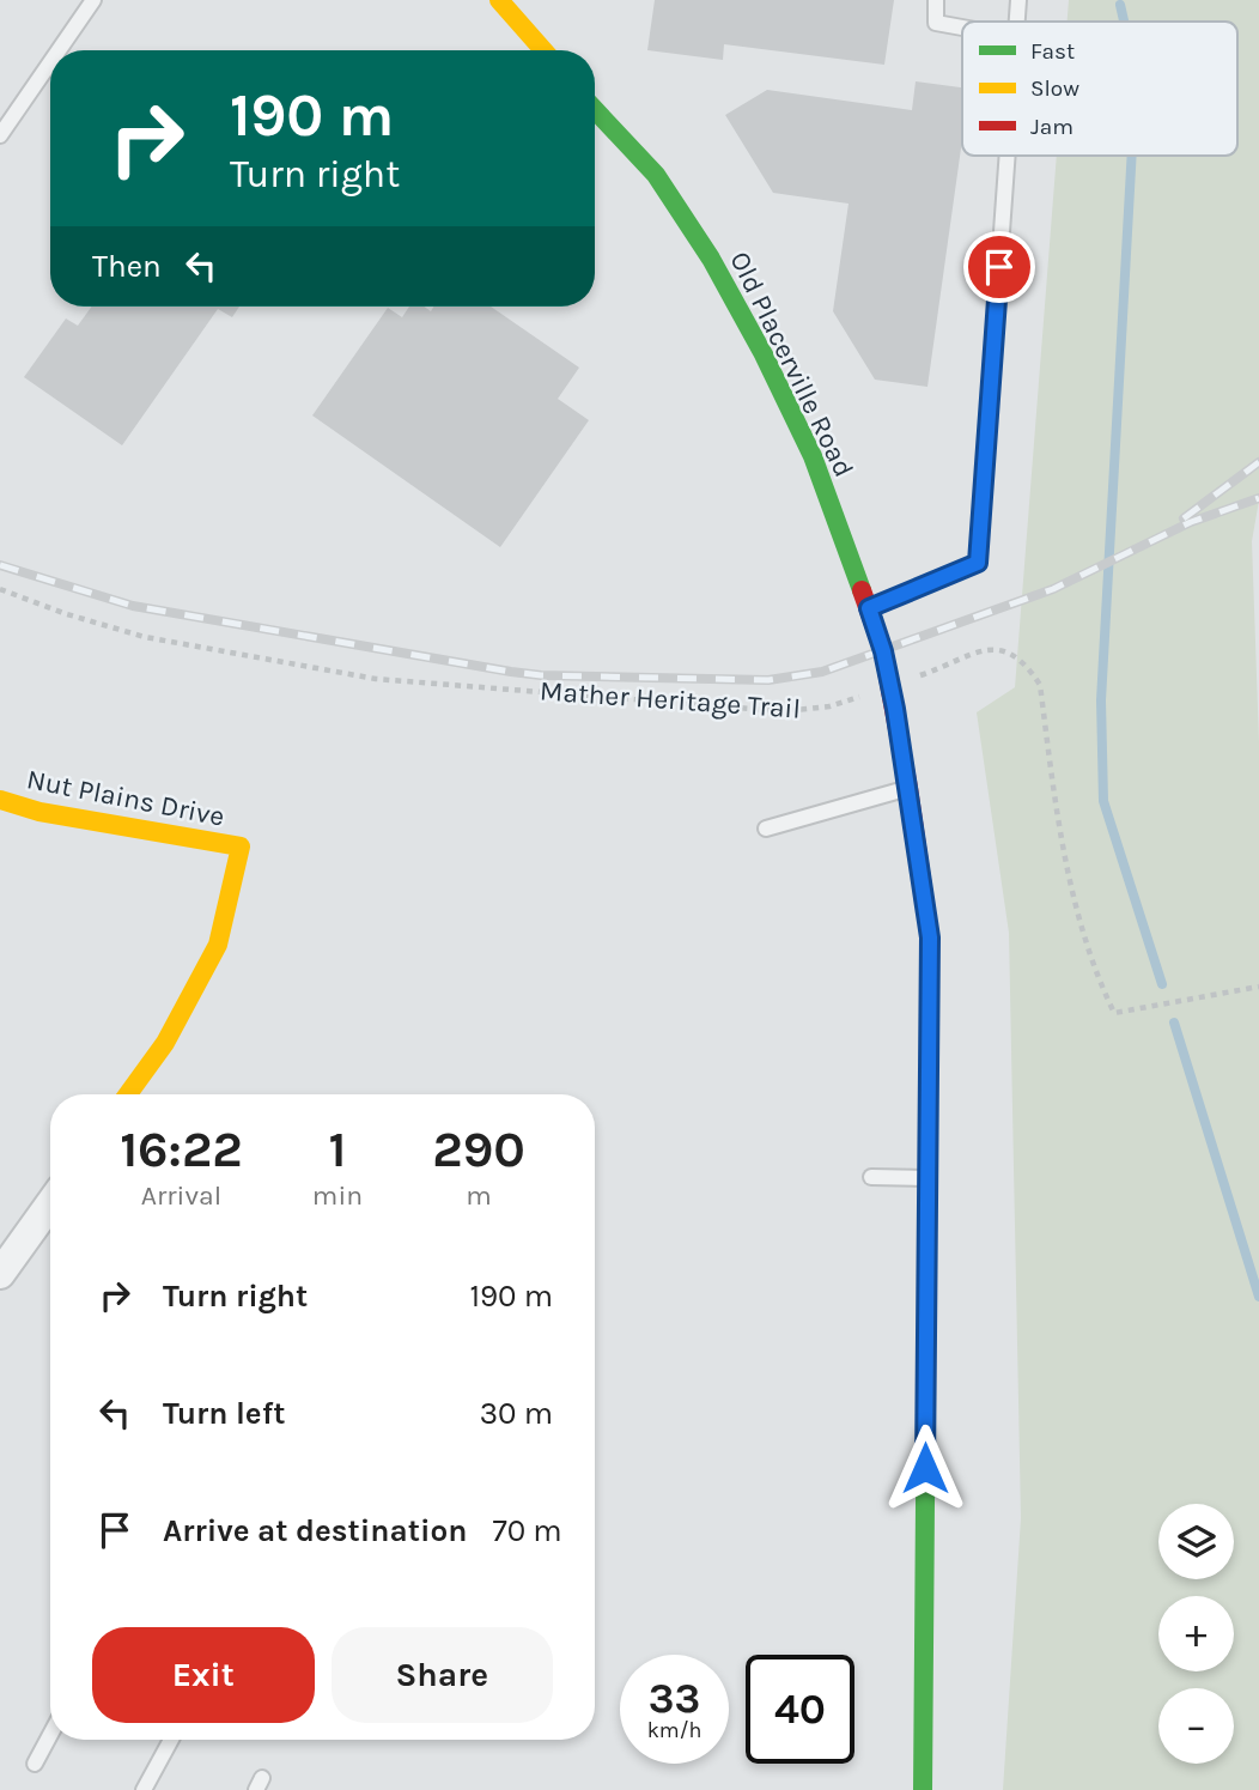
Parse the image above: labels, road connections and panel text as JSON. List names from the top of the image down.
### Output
{
  "streets": {
    "street": ["Old Placerville Road", "Nut Plains Drive"],
    "path": ["Mather Heritage Trail"]
  },
  "crossings": [
    ["Old Placerville Road", "Mather Heritage Trail"]
  ],
  "legend": ["Fast", "Slow", "Jam"],
  "page": {
    "turn": ["190 m", "Turn right"],
    "then": "Then",
    "eta": [
      "16:22",
      "Arrival",
      "1",
      "min",
      "290",
      "m"
    ],
    "list": [
      {
        "name": "Turn right",
        "value": "190 m"
      },
      {
        "name": "Turn left",
        "value": "30 m"
      },
      {
        "name": "Arrive at destination",
        "value": "70 m"
      }
    ],
    "map_buttons": ["+", "−"],
    "buttons": ["Exit", "Share"],
    "speed": "33 km/h",
    "limit": "40"
  }
}
